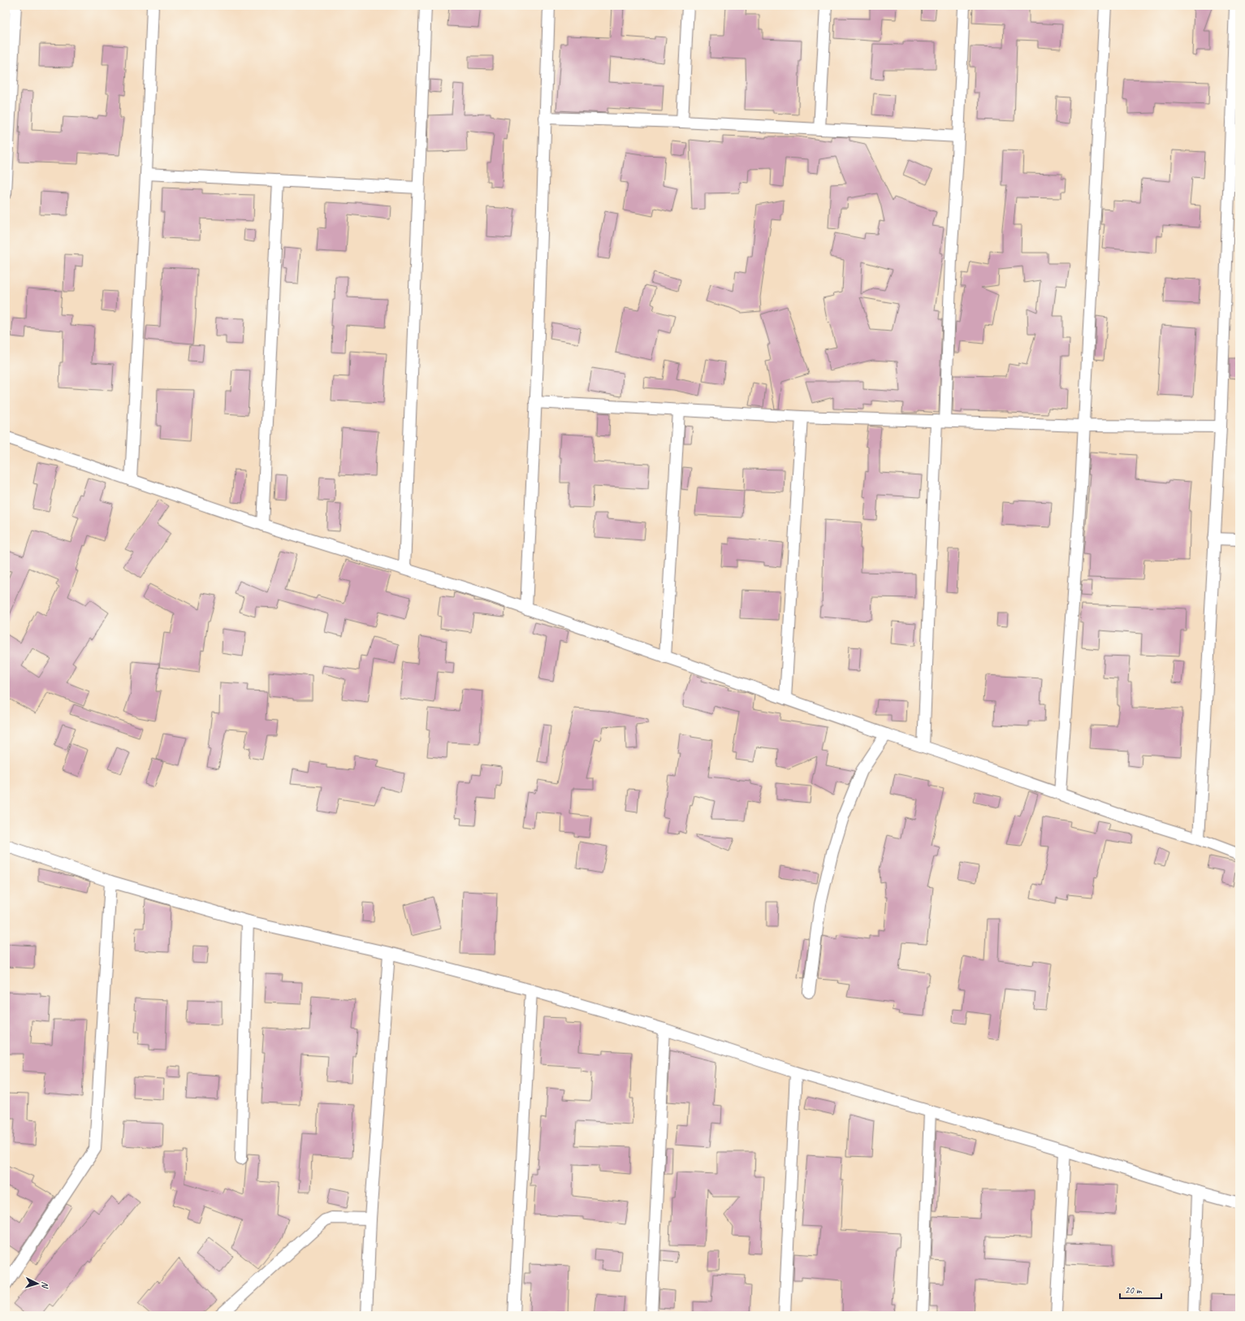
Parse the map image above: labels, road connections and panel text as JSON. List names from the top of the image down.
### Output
{
  "scale_bar": "20 m",
  "north": "right"
}
